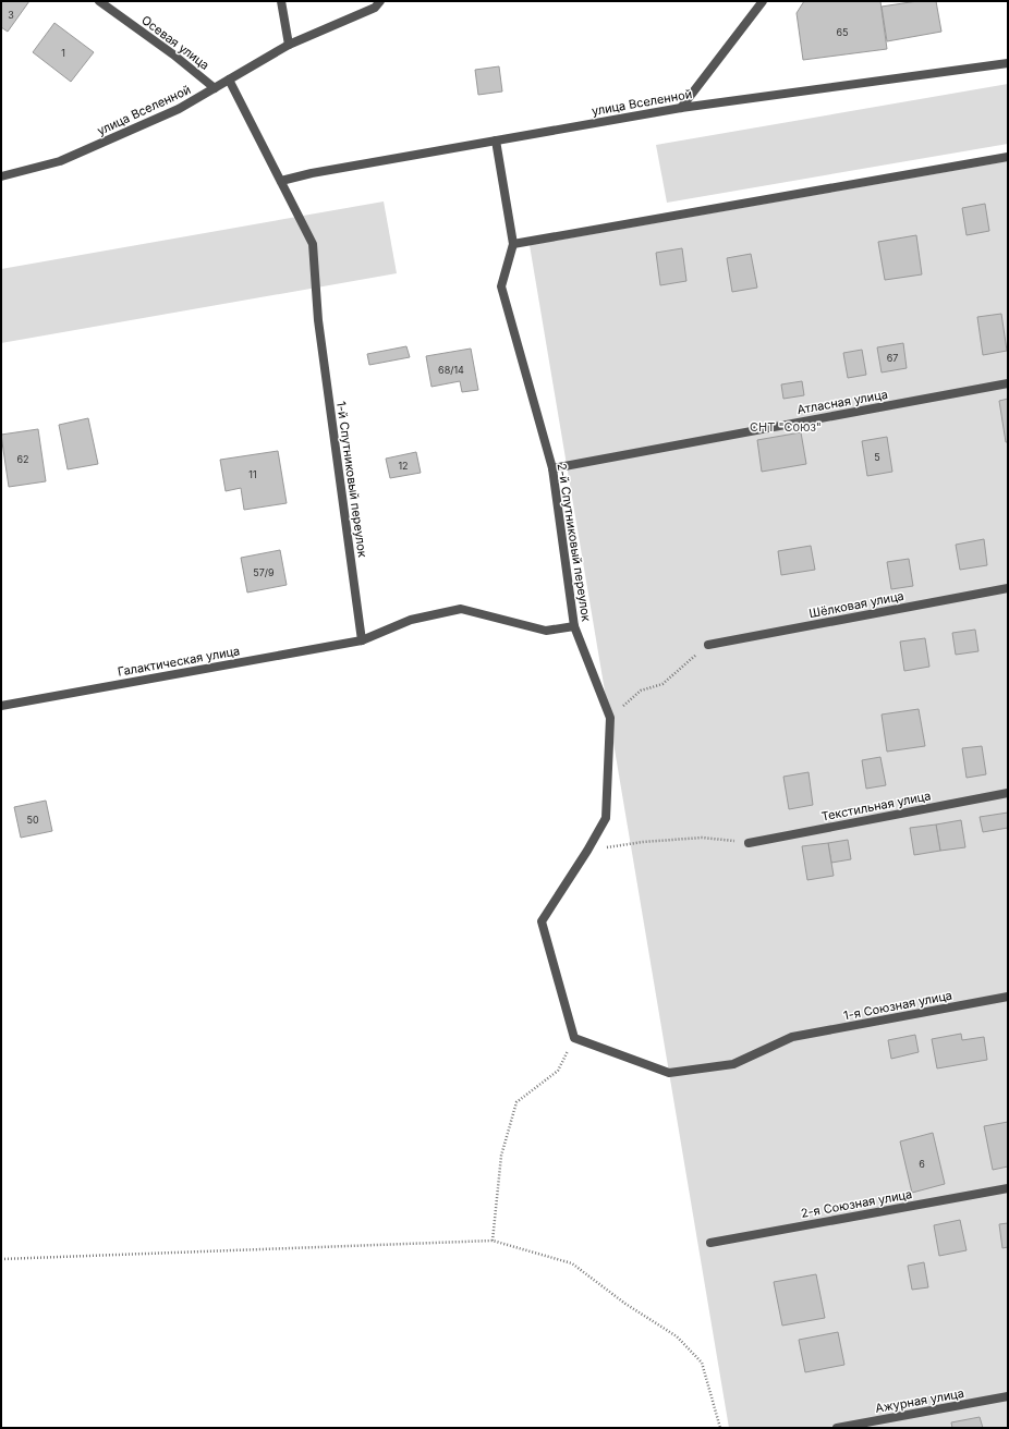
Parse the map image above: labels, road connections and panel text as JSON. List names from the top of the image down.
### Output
{
  "streets": {
    "street": [
      "Осевая улица",
      "улица Вселенной",
      "Атласная улица",
      "1-й Спутниковый переулок",
      "2-й Спутниковый переулок",
      "Шёлковая улица",
      "Галактическая улица",
      "Текстильная улица",
      "1-я Союзная улица",
      "2-я Союзная улица",
      "Ажурная улица"
    ]
  },
  "crossings": [
    ["Осевая улица", "улица Вселенной"],
    ["улица Вселенной", "1-й Спутниковый переулок"],
    ["улица Вселенной", "2-й Спутниковый переулок"],
    ["Атласная улица", "2-й Спутниковый переулок"],
    ["1-й Спутниковый переулок", "Галактическая улица"],
    ["2-й Спутниковый переулок", "Галактическая улица"],
    ["2-й Спутниковый переулок", "1-я Союзная улица"]
  ],
  "parks": ["СНТ \"Союз\""],
  "house_numbers": [
    "3",
    "65",
    "1",
    "67",
    "68/14",
    "5",
    "62",
    "12",
    "11",
    "57/9",
    "50",
    "6"
  ]
}
